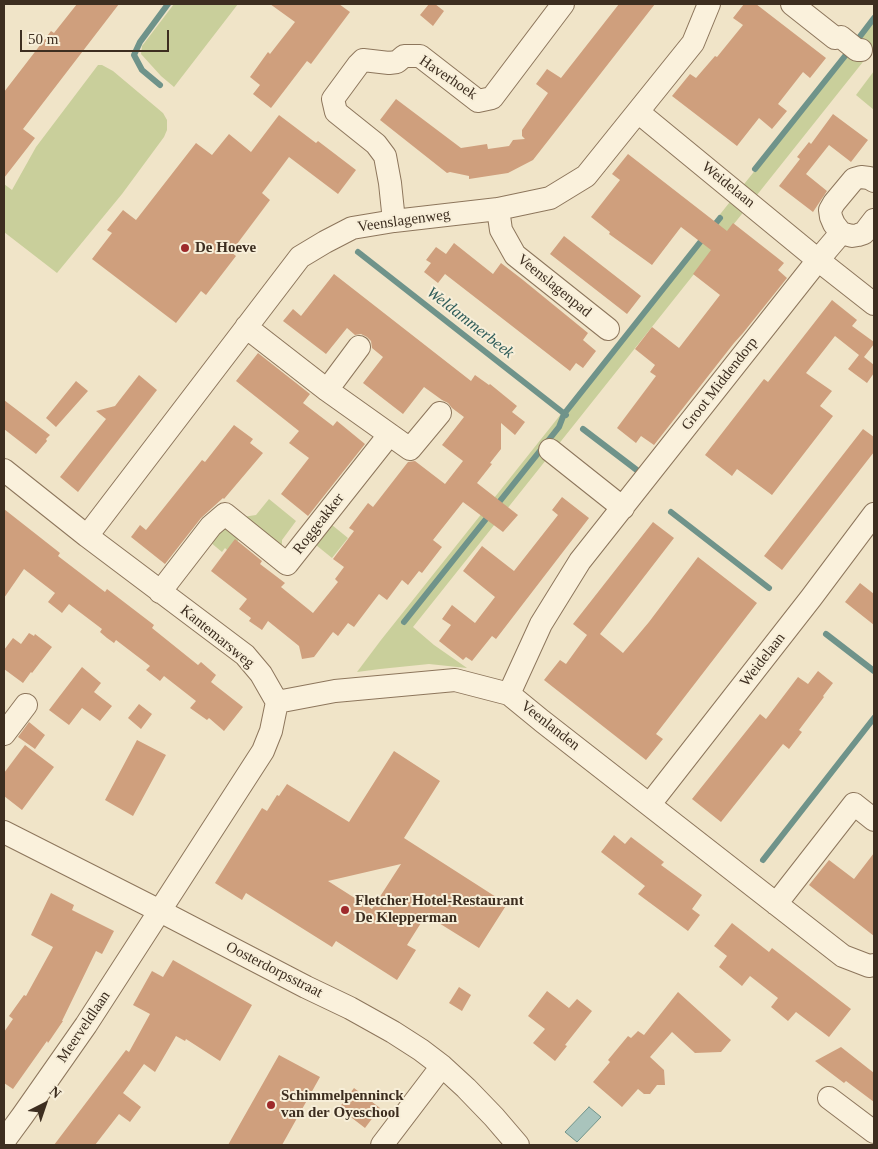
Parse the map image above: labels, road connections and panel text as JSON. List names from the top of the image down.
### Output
{
  "streets": {
    "street": [
      "Haverhoek",
      "Weidelaan",
      "Veenslagenweg",
      "Veenslagenpad",
      "Groot Middendorp",
      "Roggeakker",
      "Kantemarsweg",
      "Veenlanden",
      "Oosterdorpsstraat",
      "Meerveldlaan"
    ]
  },
  "crossings": [
    ["Haverhoek", "Veenslagenweg"],
    ["Weidelaan", "Veenslagenweg"],
    ["Weidelaan", "Groot Middendorp"],
    ["Weidelaan", "Veenlanden"],
    ["Veenslagenweg", "Veenslagenpad"],
    ["Veenslagenweg", "Kantemarsweg"],
    ["Groot Middendorp", "Veenlanden"],
    ["Roggeakker", "Kantemarsweg"],
    ["Kantemarsweg", "Veenlanden"],
    ["Oosterdorpsstraat", "Meerveldlaan"]
  ],
  "water": ["Weldammerbeek"],
  "places": ["De Hoeve", "Fletcher Hotel-Restaurant De Klepperman", "Schimmelpenninck van der Oyeschool"],
  "scale_bar": "50 m",
  "north": "top right"
}
